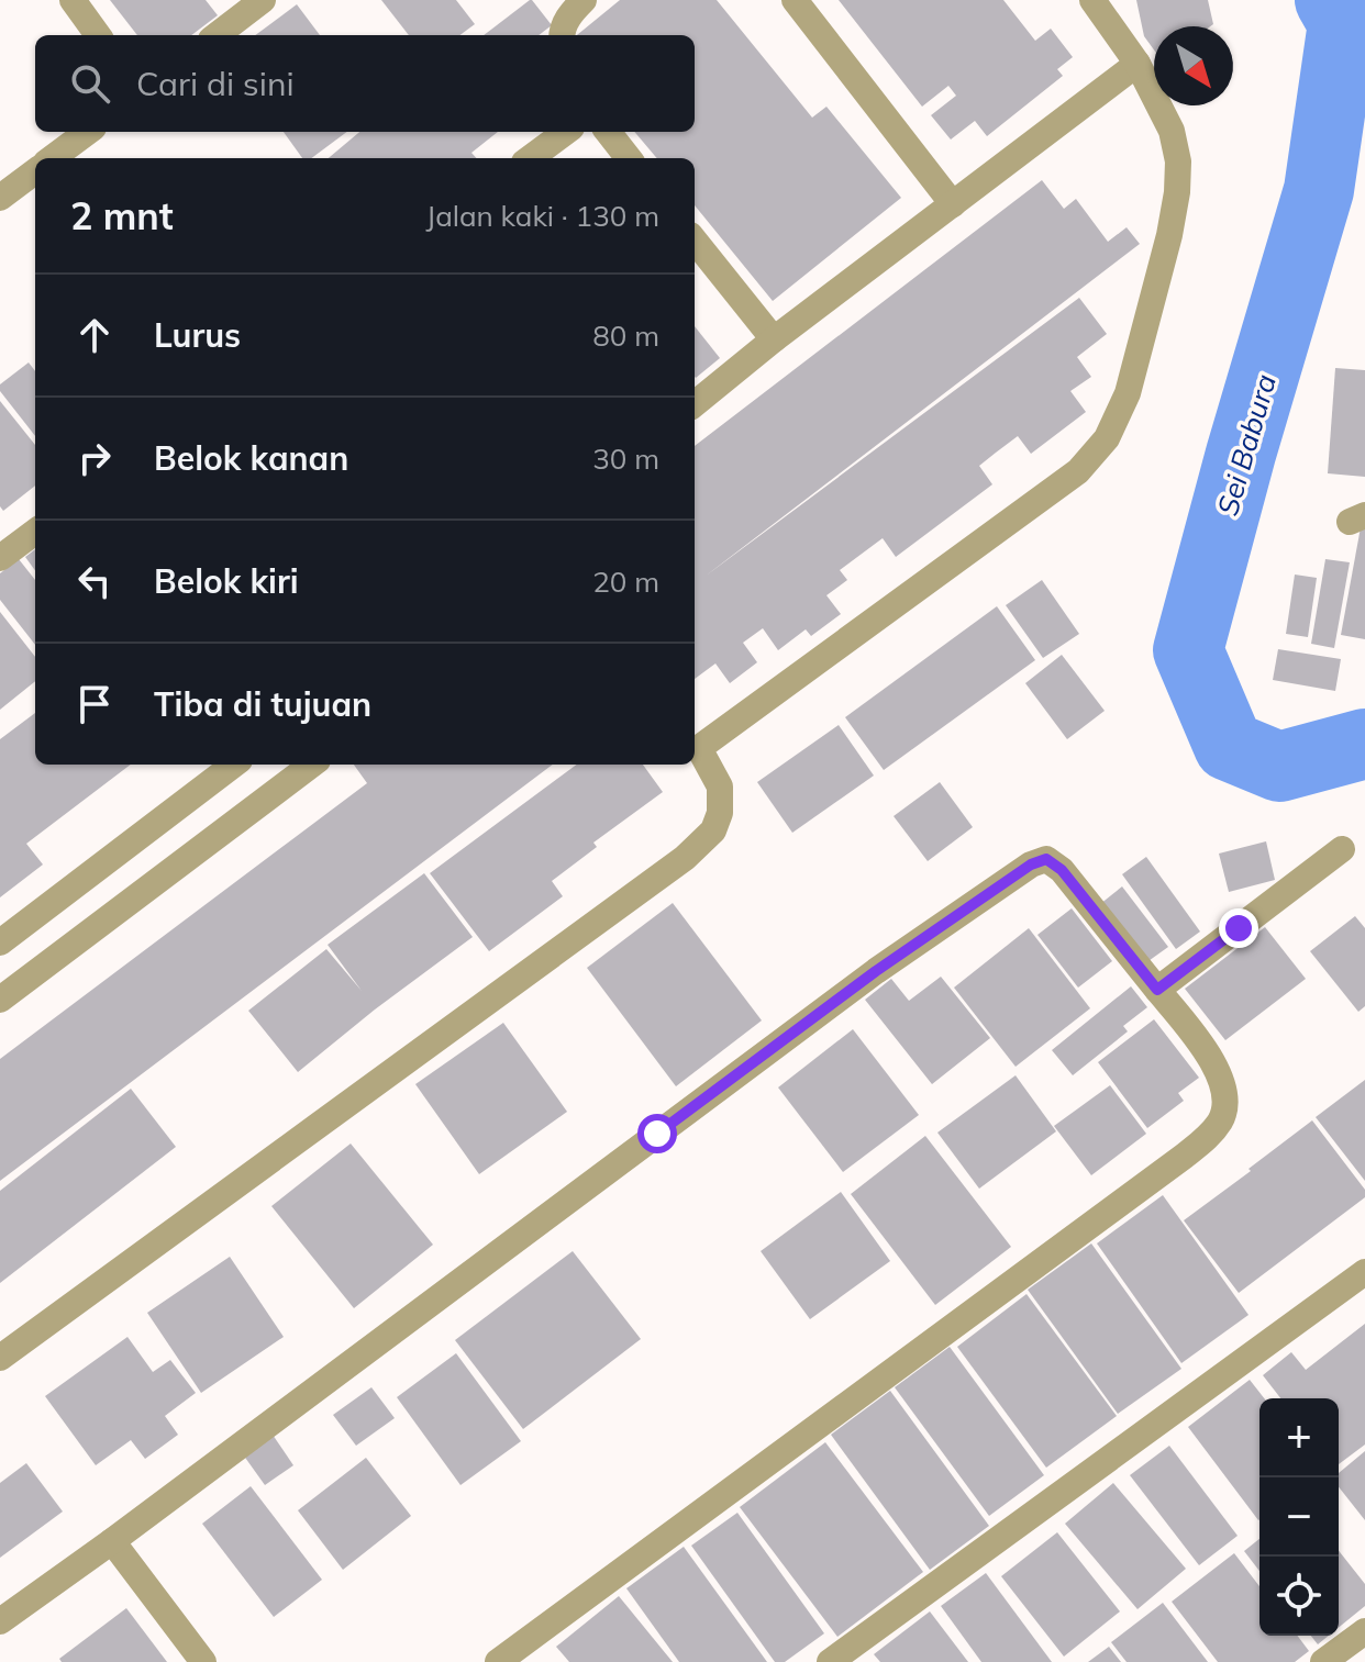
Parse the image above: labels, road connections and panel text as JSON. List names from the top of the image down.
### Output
{
  "water": ["Sei Babura"],
  "north": "bottom right",
  "page": {
    "search": "Cari di sini",
    "heading": ["2 mnt", "Jalan kaki · 130 m"],
    "list": [
      ["Lurus", "80 m"],
      ["Belok kanan", "30 m"],
      ["Belok kiri", "20 m"],
      "Tiba di tujuan"
    ],
    "map_buttons": ["+", "−"]
  }
}
